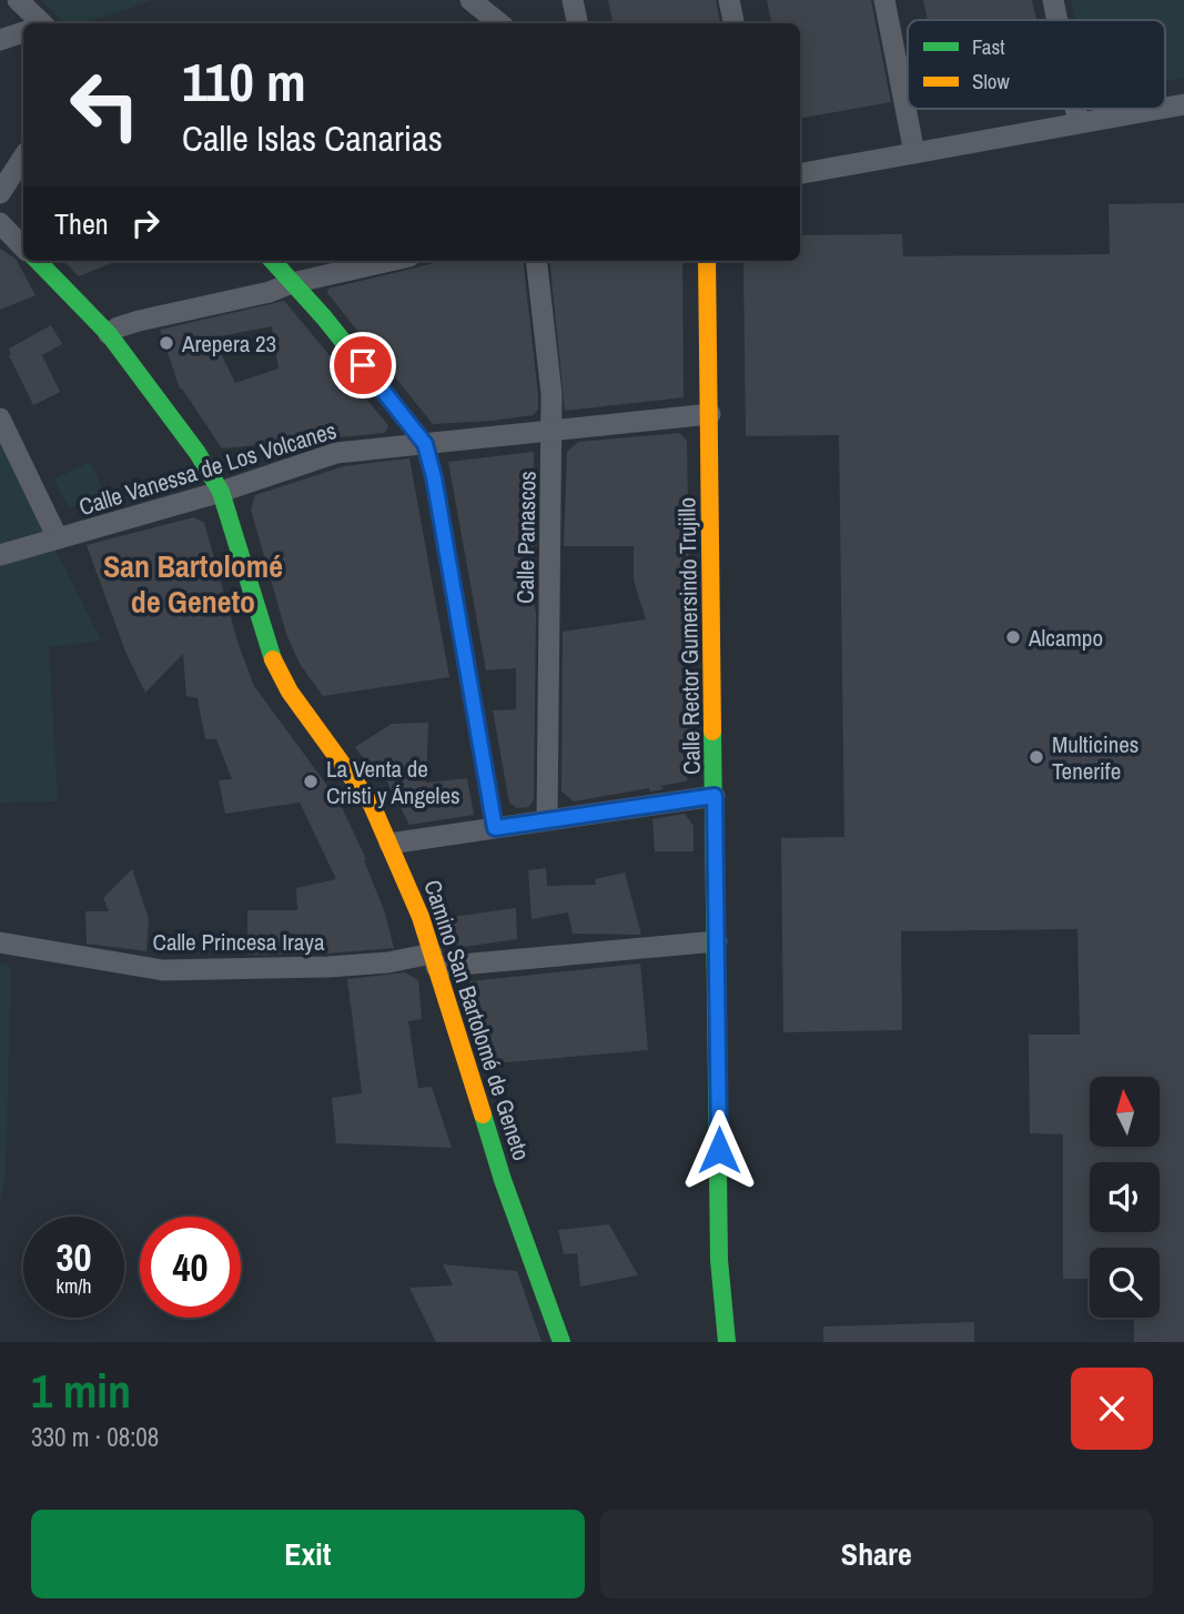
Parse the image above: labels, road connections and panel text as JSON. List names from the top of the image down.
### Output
{
  "streets": {
    "street": [
      "Calle Vanessa de Los Volcanes",
      "Calle Panascos",
      "Calle Rector Gumersindo Trujillo",
      "Calle Princesa Iraya",
      "Camino San Bartolomé de Geneto"
    ]
  },
  "crossings": [
    ["Calle Vanessa de Los Volcanes", "Calle Panascos"],
    ["Calle Vanessa de Los Volcanes", "Calle Rector Gumersindo Trujillo"],
    ["Calle Vanessa de Los Volcanes", "Camino San Bartolomé de Geneto"],
    ["Calle Rector Gumersindo Trujillo", "Calle Princesa Iraya"],
    ["Calle Princesa Iraya", "Camino San Bartolomé de Geneto"]
  ],
  "districts": ["San Bartolomé de Geneto"],
  "places": [
    "Arepera 23",
    "Alcampo",
    "Multicines Tenerife",
    "La Venta de Cristi y Ángeles"
  ],
  "legend": ["Fast", "Slow"],
  "north": "top",
  "page": {
    "turn": ["110 m", "Calle Islas Canarias"],
    "then": "Then",
    "speed": "30 km/h",
    "limit": "40",
    "heading": ["1 min", "330 m · 08:08"],
    "buttons": ["Exit", "Share"]
  }
}
